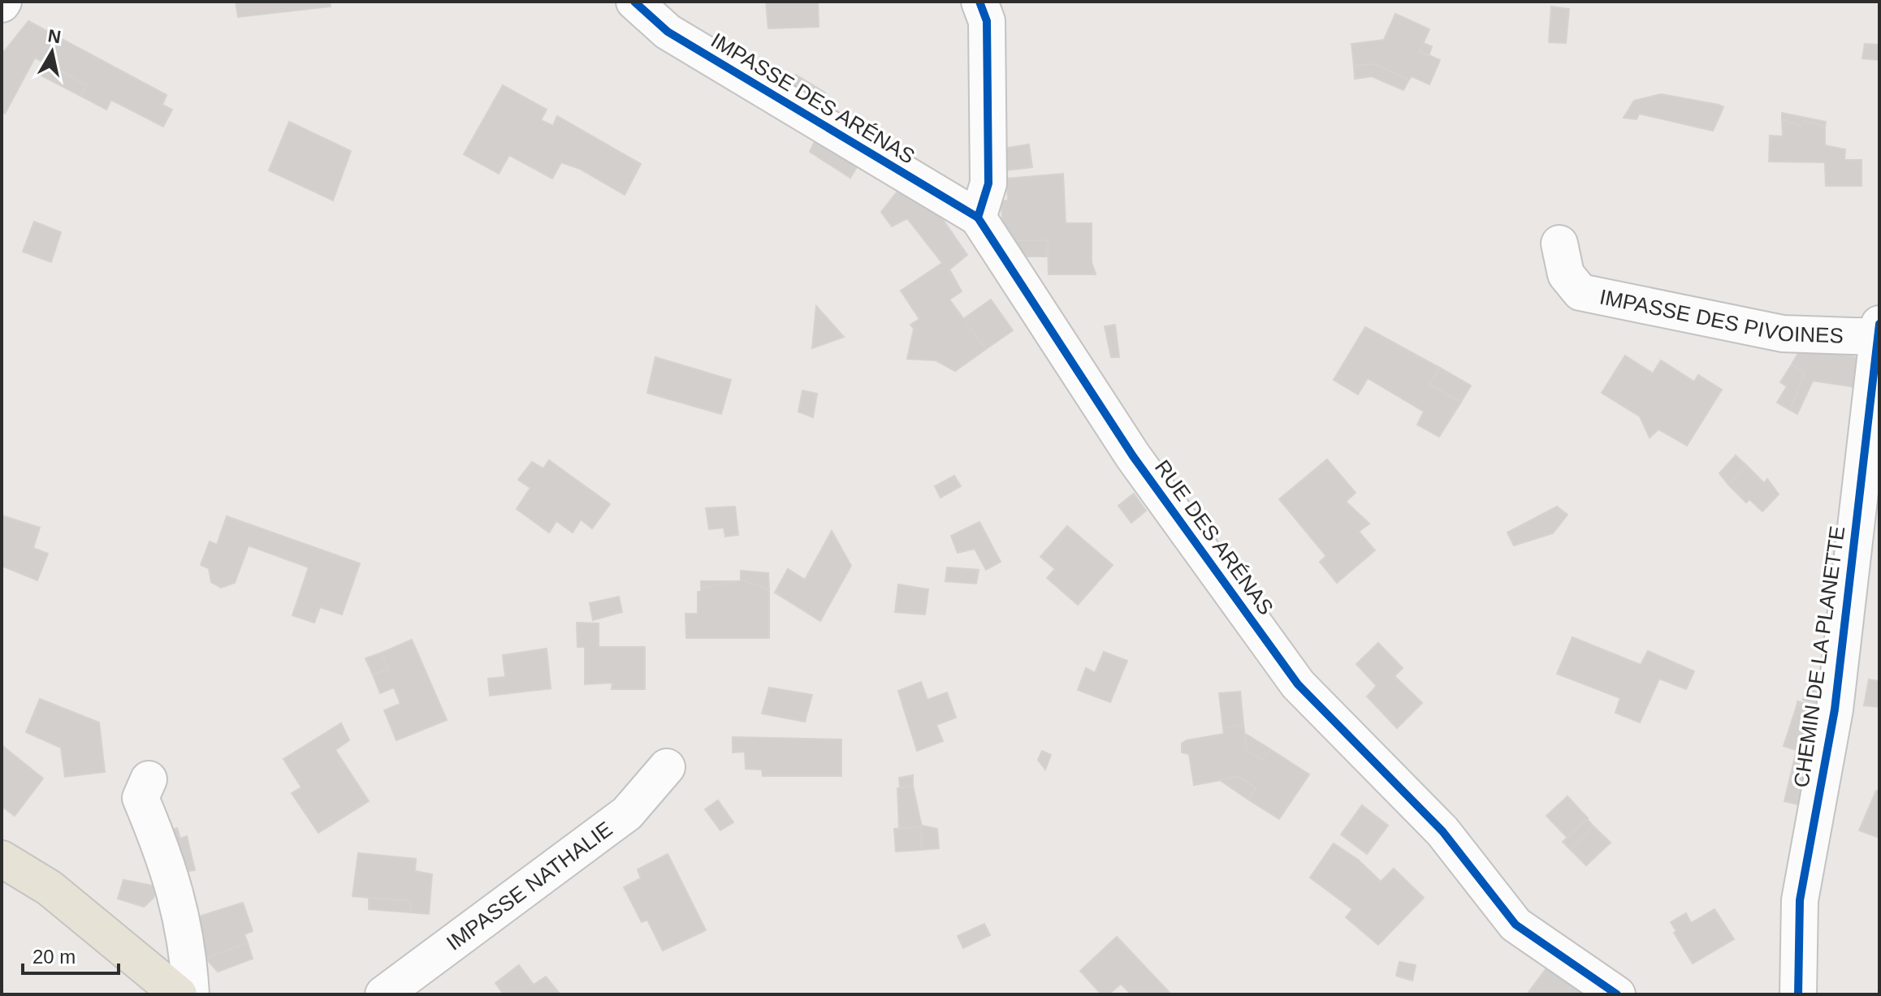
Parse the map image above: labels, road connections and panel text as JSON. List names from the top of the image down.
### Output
{
  "streets": {
    "street": [
      "IMPASSE DES ARÉNAS",
      "IMPASSE DES PIVOINES",
      "RUE DES ARÉNAS",
      "CHEMIN DE LA PLANETTE",
      "IMPASSE NATHALIE"
    ]
  },
  "crossings": [
    ["IMPASSE DES ARÉNAS", "RUE DES ARÉNAS"],
    ["IMPASSE DES PIVOINES", "CHEMIN DE LA PLANETTE"]
  ],
  "scale_bar": "20 m",
  "north": "top"
}
